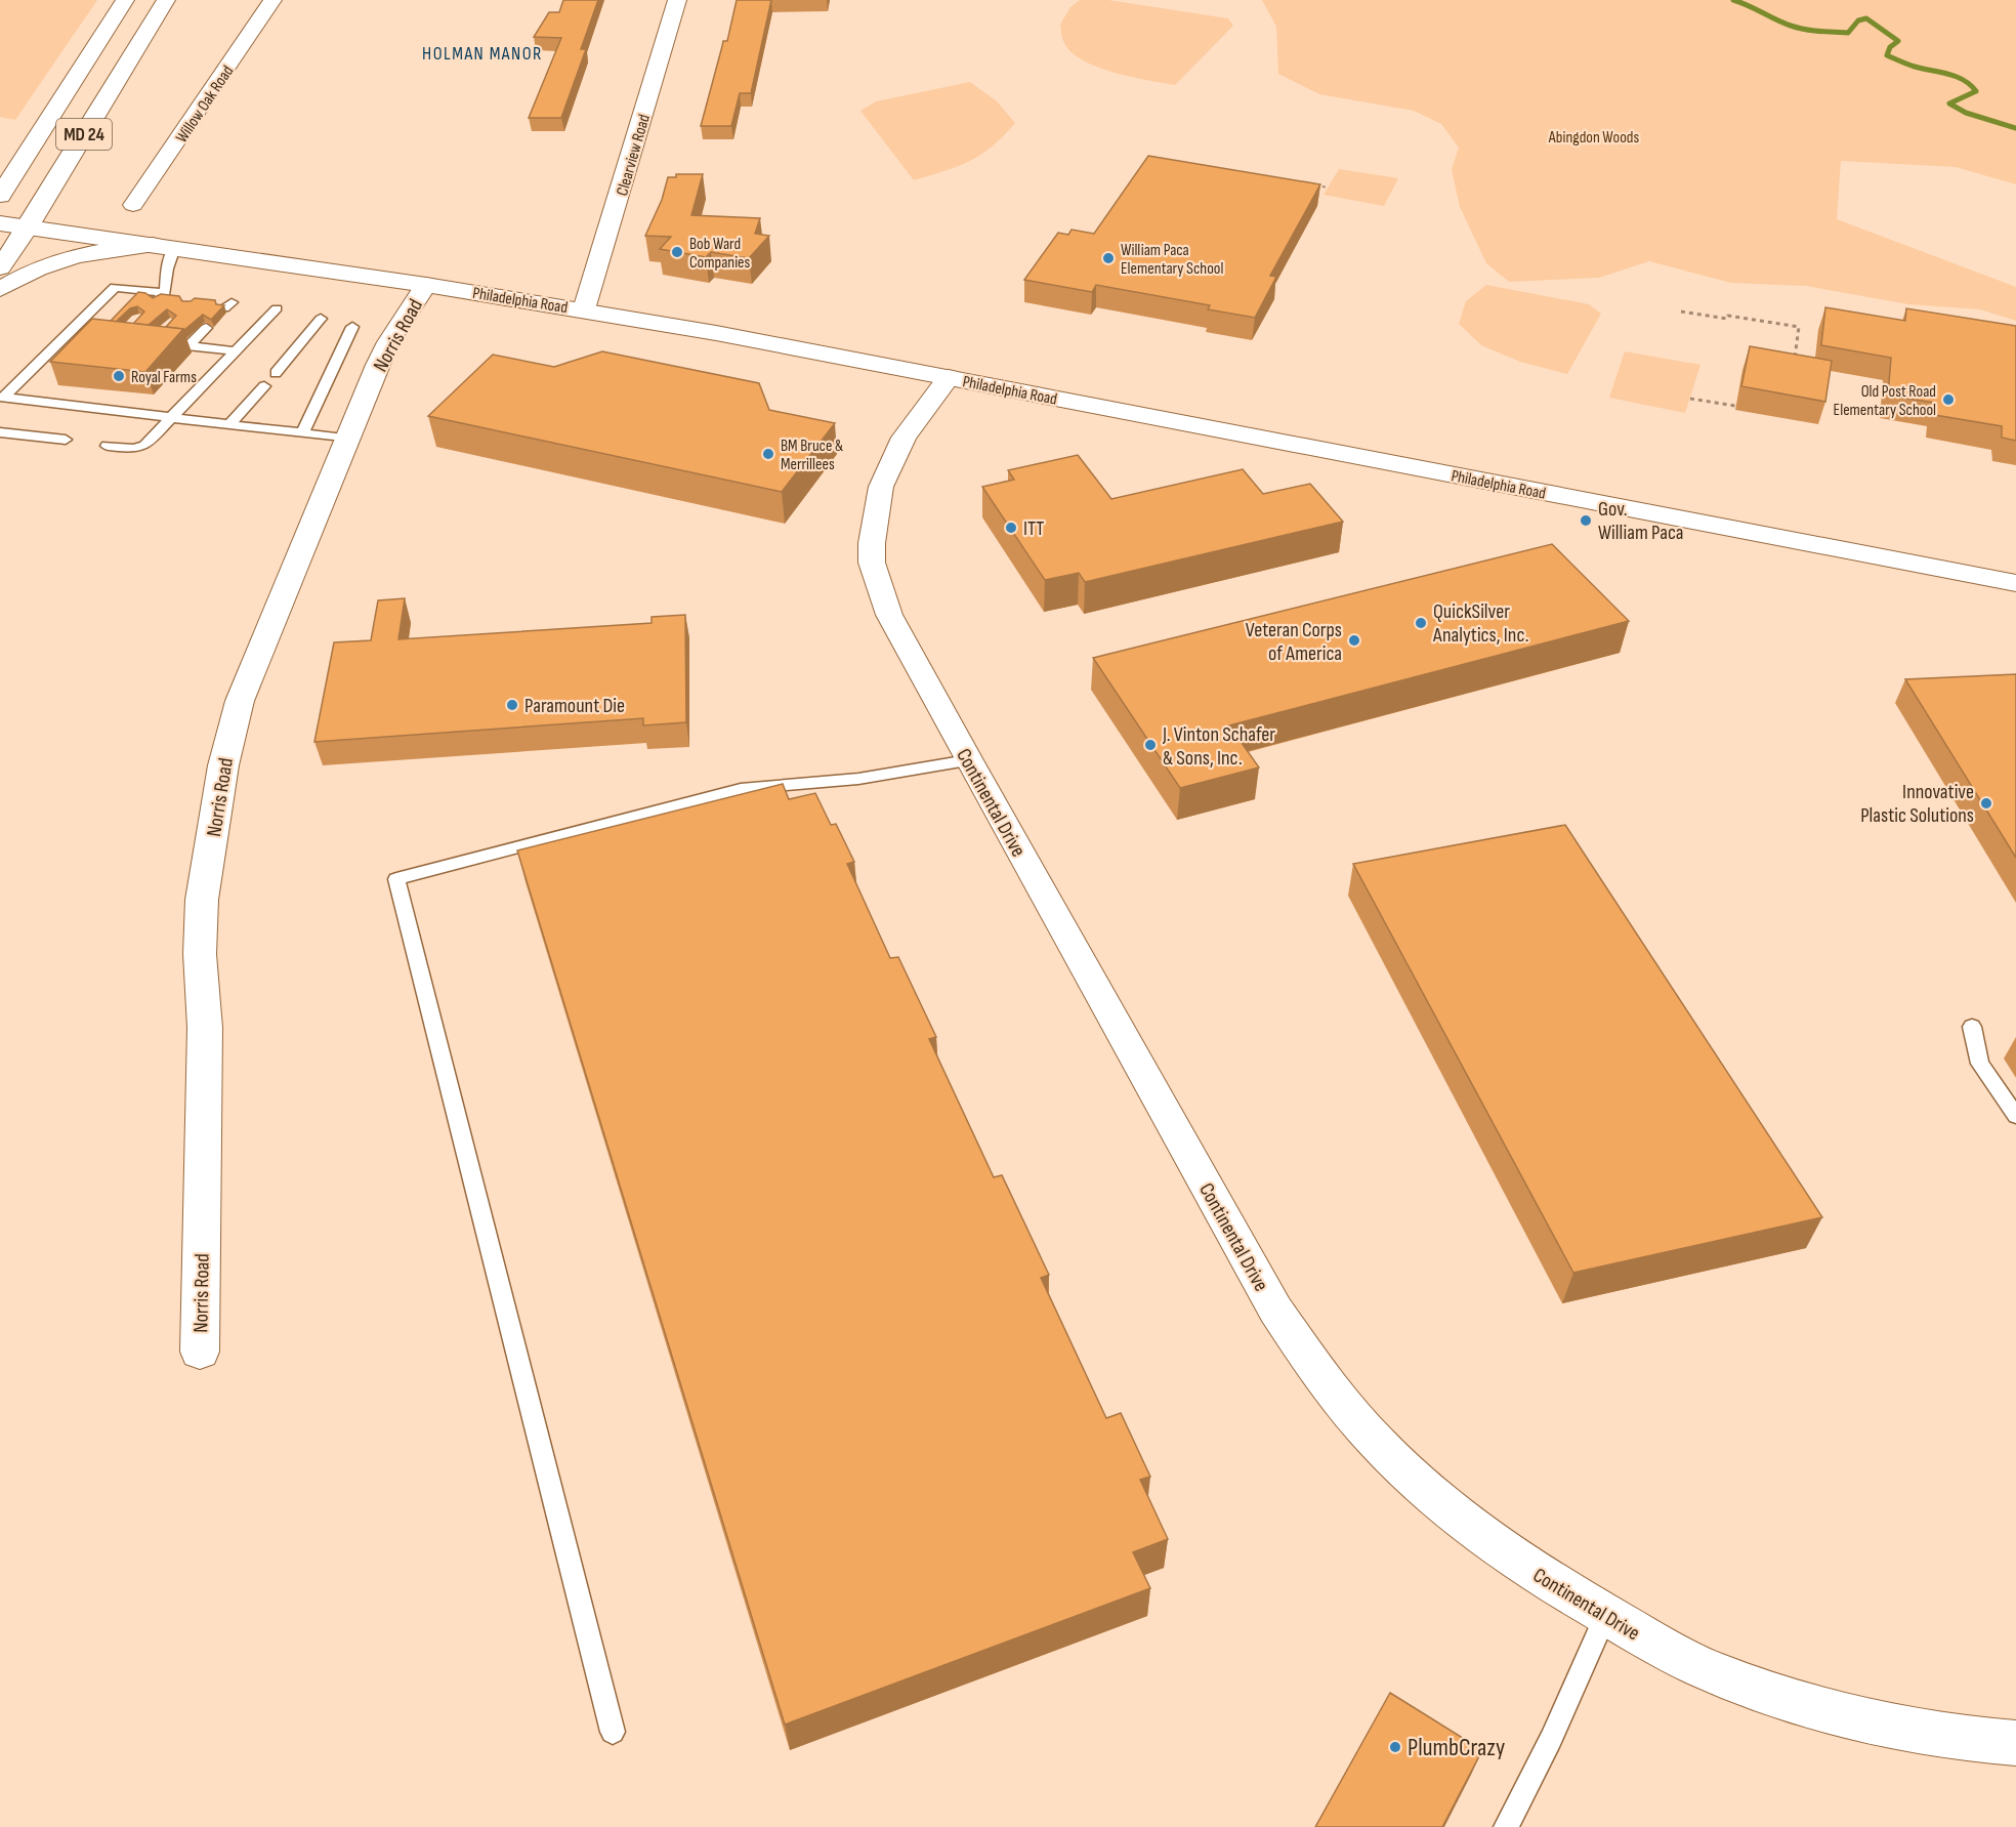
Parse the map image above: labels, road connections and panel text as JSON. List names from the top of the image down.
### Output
{
  "streets": {
    "main road": ["MD 24", "Philadelphia Road"],
    "street": [
      "Willow Oak Road",
      "Clearview Road",
      "Norris Road",
      "Continental Drive"
    ]
  },
  "crossings": [
    ["MD 24", "Philadelphia Road"],
    ["Clearview Road", "Philadelphia Road"],
    ["Philadelphia Road", "Norris Road"],
    ["Philadelphia Road", "Continental Drive"]
  ],
  "districts": ["HOLMAN MANOR"],
  "parks": ["Abingdon Woods"],
  "places": [
    "Bob Ward Companies",
    "William Paca Elementary School",
    "Royal Farms",
    "Old Post Road Elementary School",
    "BM Bruce & Merrillees",
    "Gov. William Paca",
    "ITT",
    "QuickSilver Analytics, Inc.",
    "Veteran Corps of America",
    "Paramount Die",
    "J. Vinton Schafer & Sons, Inc.",
    "Innovative Plastic Solutions",
    "PlumbCrazy"
  ]
}
